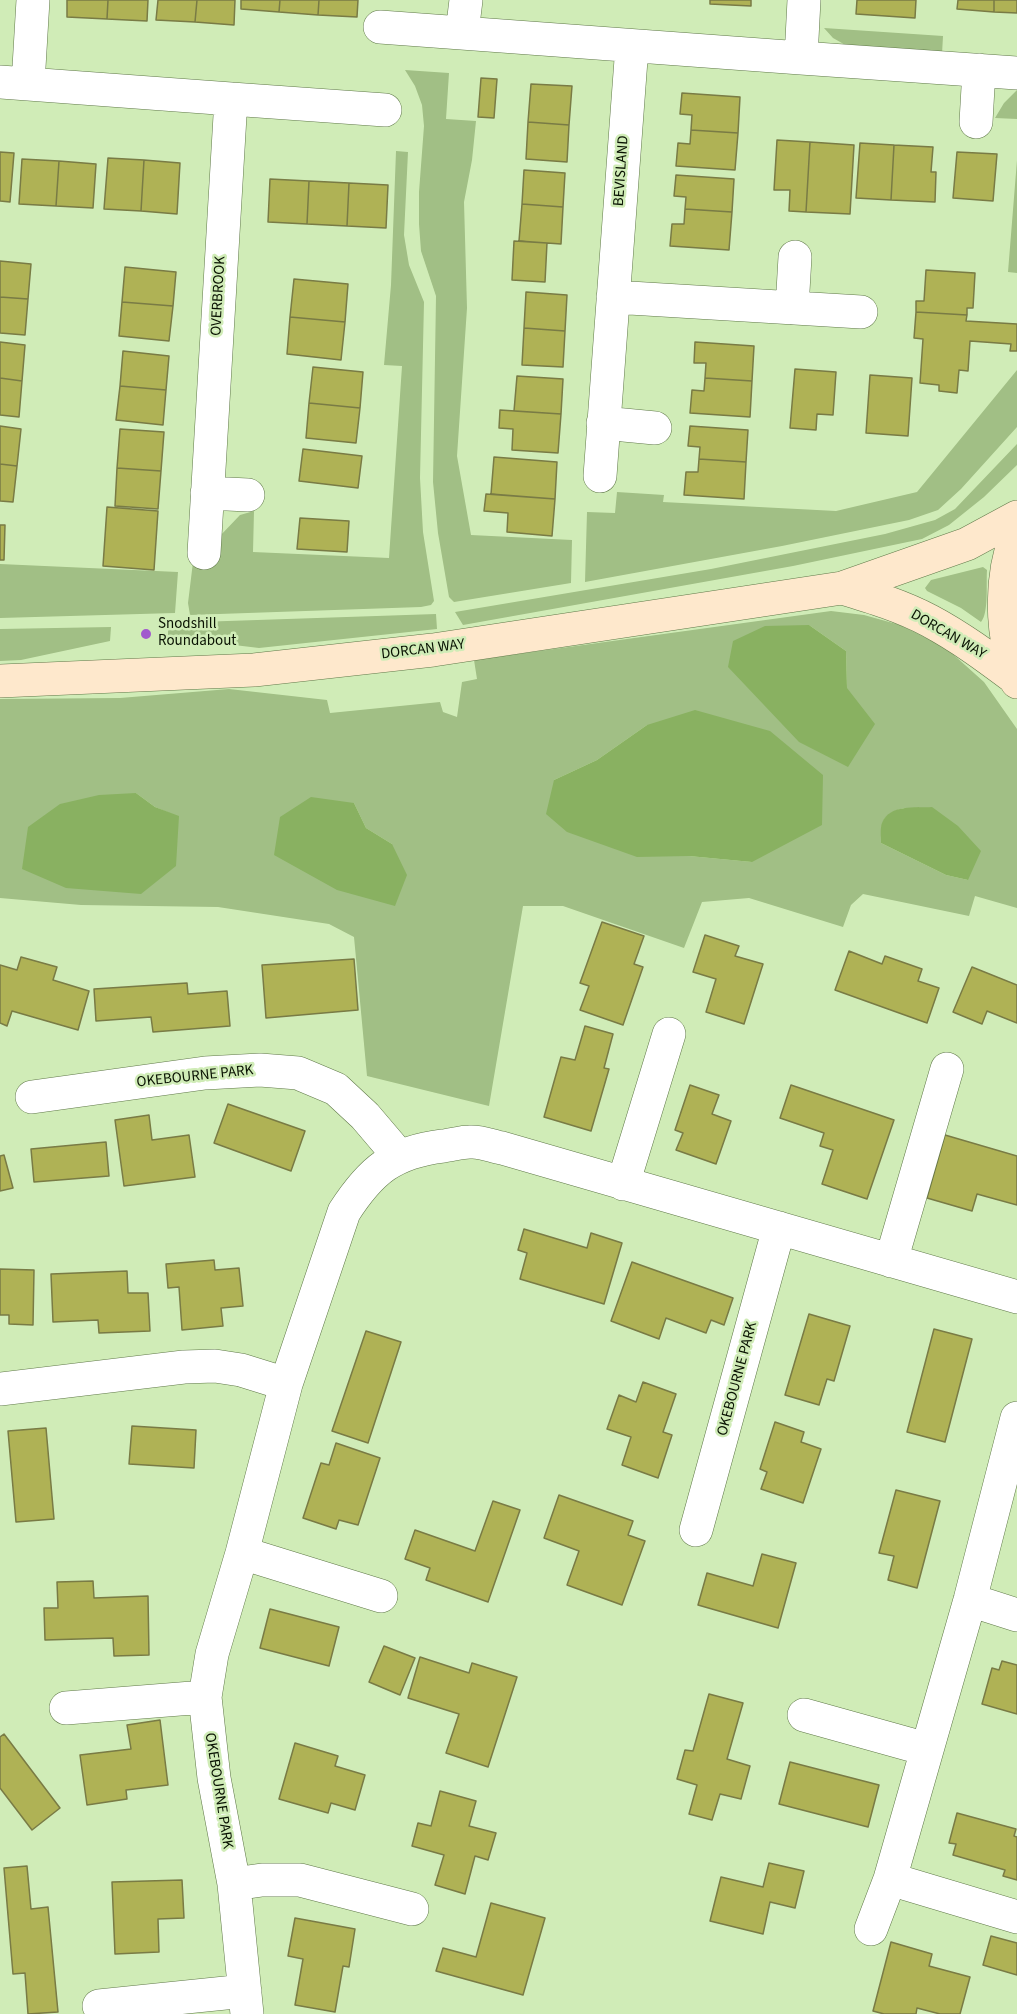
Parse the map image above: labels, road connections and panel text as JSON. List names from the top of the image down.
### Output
{
  "streets": {
    "main road": ["DORCAN WAY"],
    "street": ["BEVISLAND", "OVERBROOK", "OKEBOURNE PARK"]
  },
  "places": ["Snodshill Roundabout"]
}
